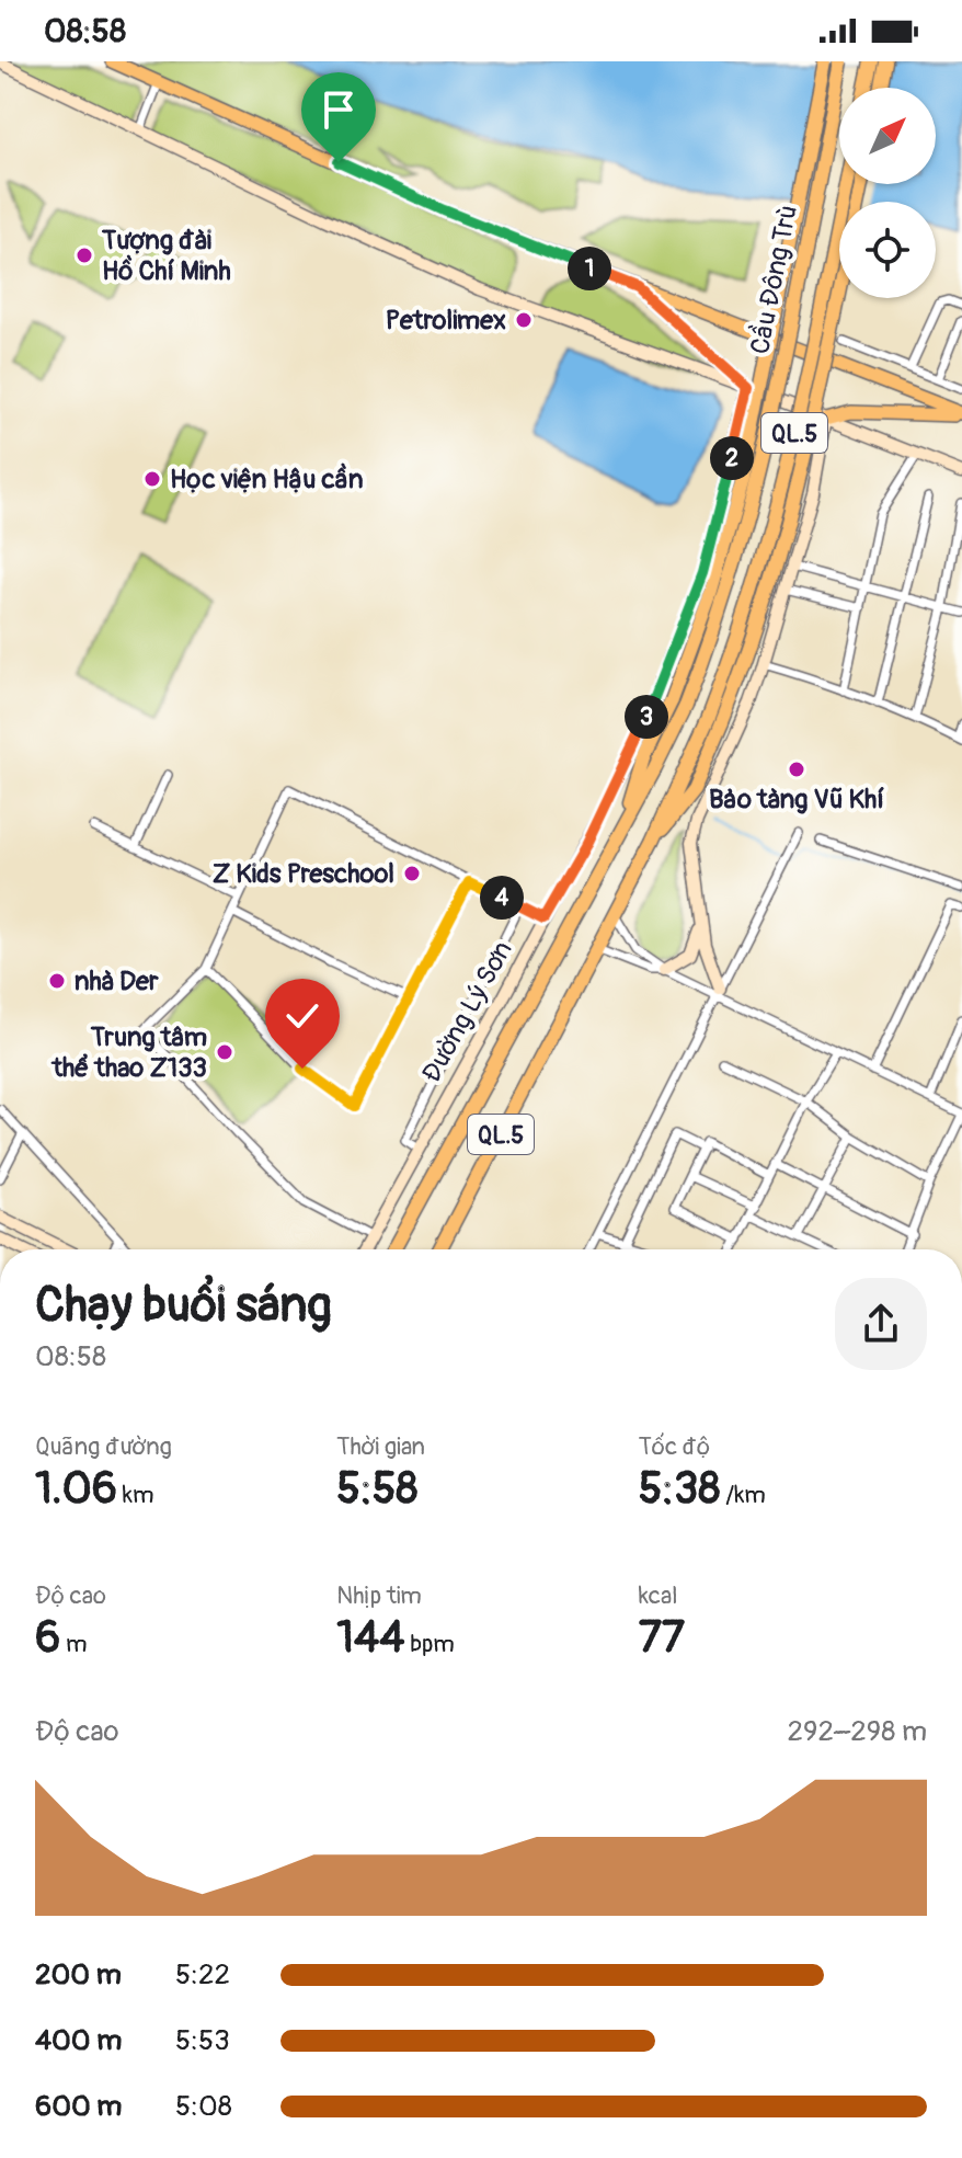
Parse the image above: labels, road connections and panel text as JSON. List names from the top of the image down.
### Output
{
  "streets": {
    "highway": ["Cầu Đông Trù", "QL.5", "Đường Lý Sơn"]
  },
  "crossings": [
    ["Cầu Đông Trù", "QL.5"],
    ["Cầu Đông Trù", "Đường Lý Sơn"]
  ],
  "places": [
    "Tượng đài Hồ Chí Minh",
    "Petrolimex",
    "Học viện Hậu cần",
    "Bảo tàng Vũ Khí",
    "Z Kids Preschool",
    "nhà Der",
    "Trung tâm thể thao Z133"
  ],
  "north": "top right",
  "page": {
    "status": "08:58",
    "pins": [
      "1",
      "2",
      "3",
      "4"
    ],
    "heading": ["Chạy buổi sáng", "08:58"],
    "stats": [
      ["Quãng đường", "1.06 km"],
      ["Thời gian", "5:58"],
      ["Tốc độ", "5:38 /km"],
      ["Độ cao", "6 m"],
      ["Nhịp tim", "144 bpm"],
      ["kcal", "77"]
    ],
    "chart": ["Độ cao", "292–298 m"],
    "list": [
      {
        "name": "200 m",
        "note": "5:22"
      },
      {
        "name": "400 m",
        "note": "5:53"
      },
      {
        "name": "600 m",
        "note": "5:08"
      }
    ]
  }
}
